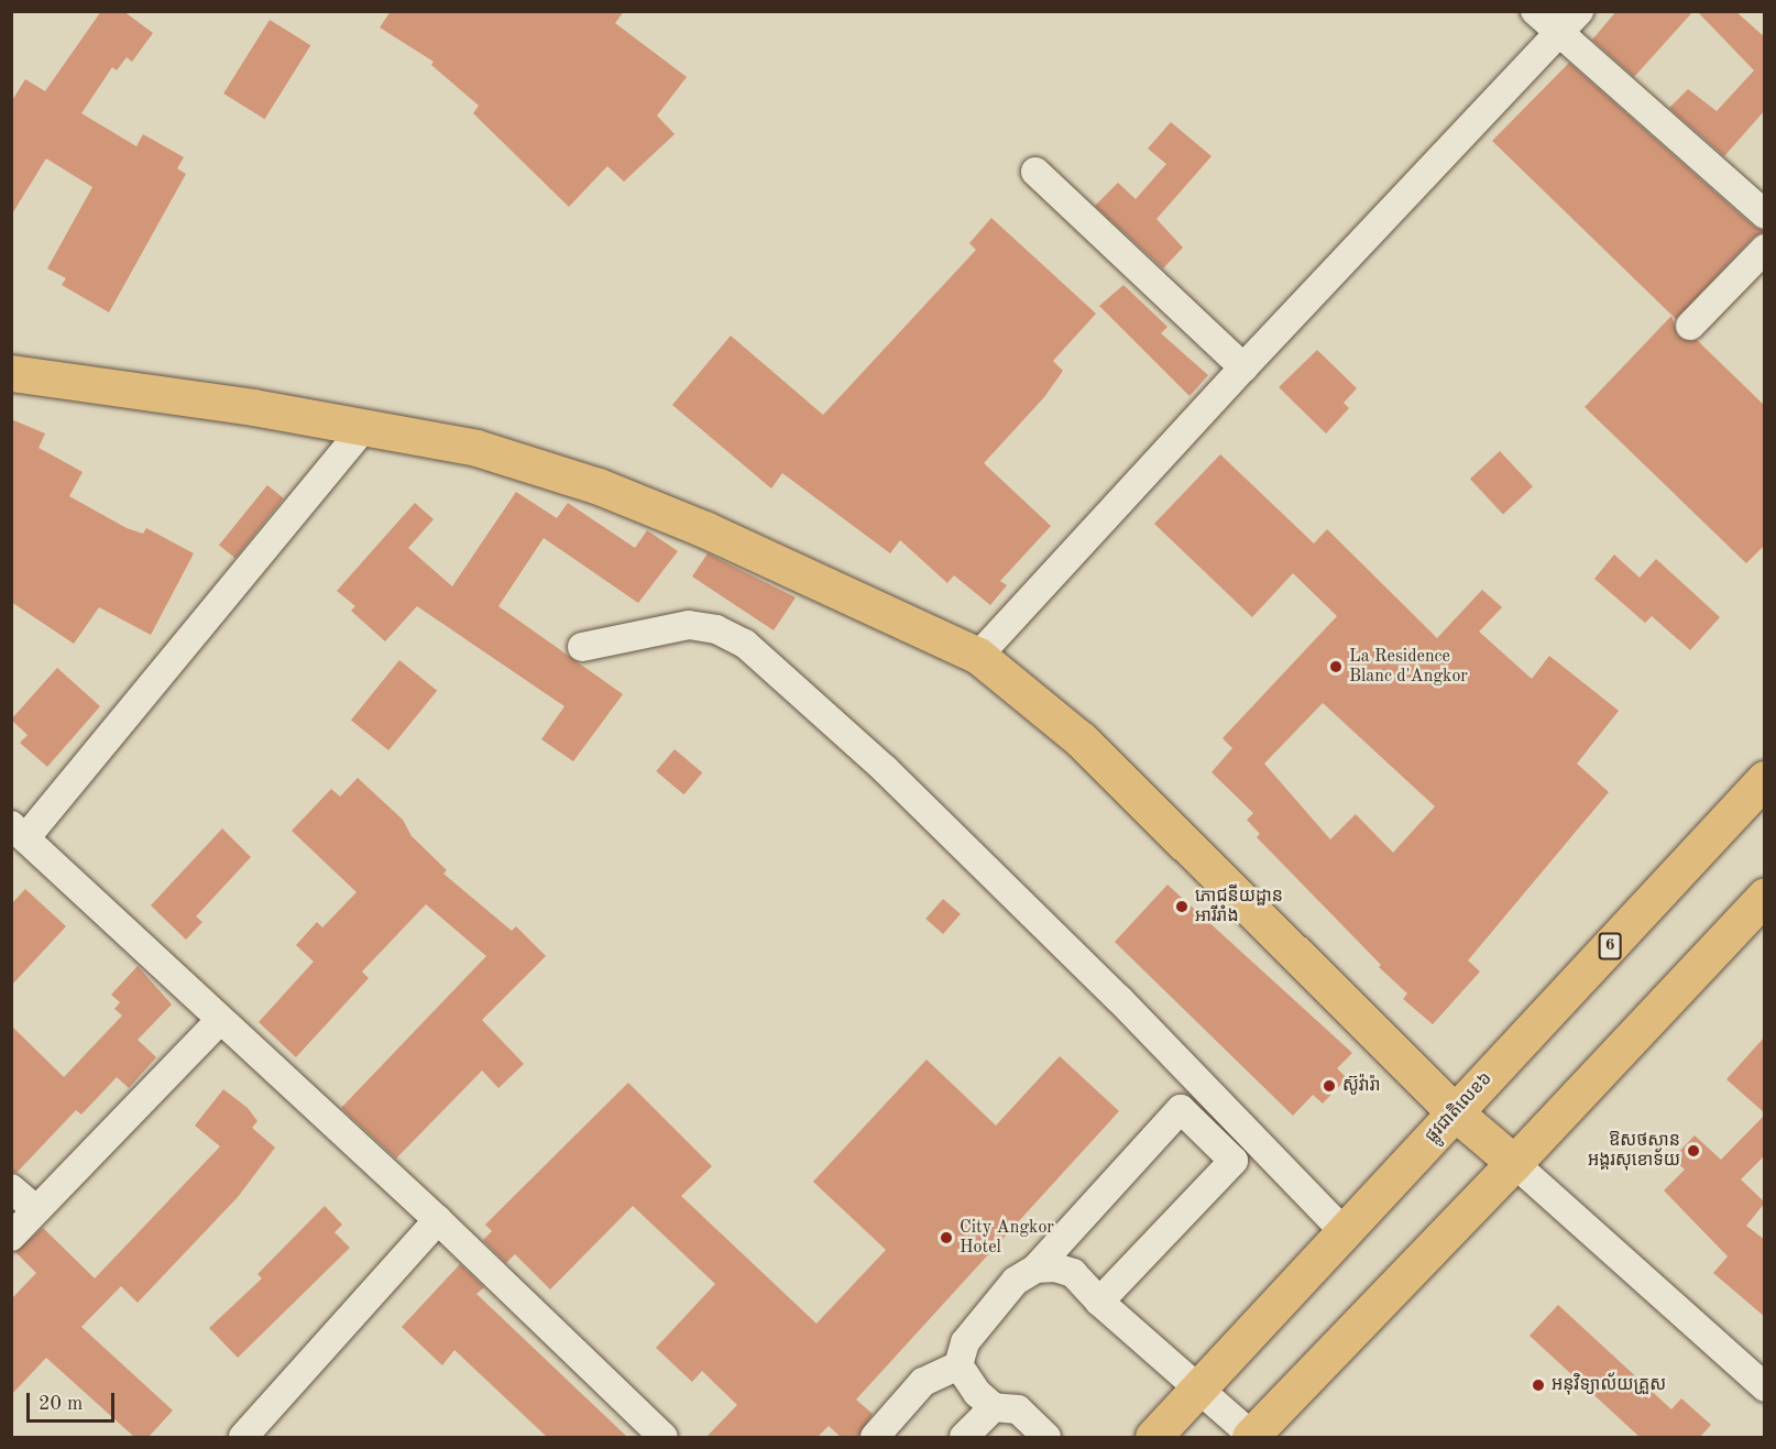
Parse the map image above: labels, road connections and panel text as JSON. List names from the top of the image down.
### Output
{
  "streets": {
    "main road": ["6", "ផ្លូវជាតិលេខ៦"]
  },
  "places": [
    "La Residence Blanc d'Angkor",
    "ភោជនីយដ្ឋាន អារីរាំង",
    "ស៊ូវ៉ារ៉ា",
    "ឱសថស្ថាន អង្គរសុខោទ័យ",
    "City Angkor Hotel",
    "អនុវិទ្យាល័យគ្រួស"
  ],
  "scale_bar": "20 m"
}
